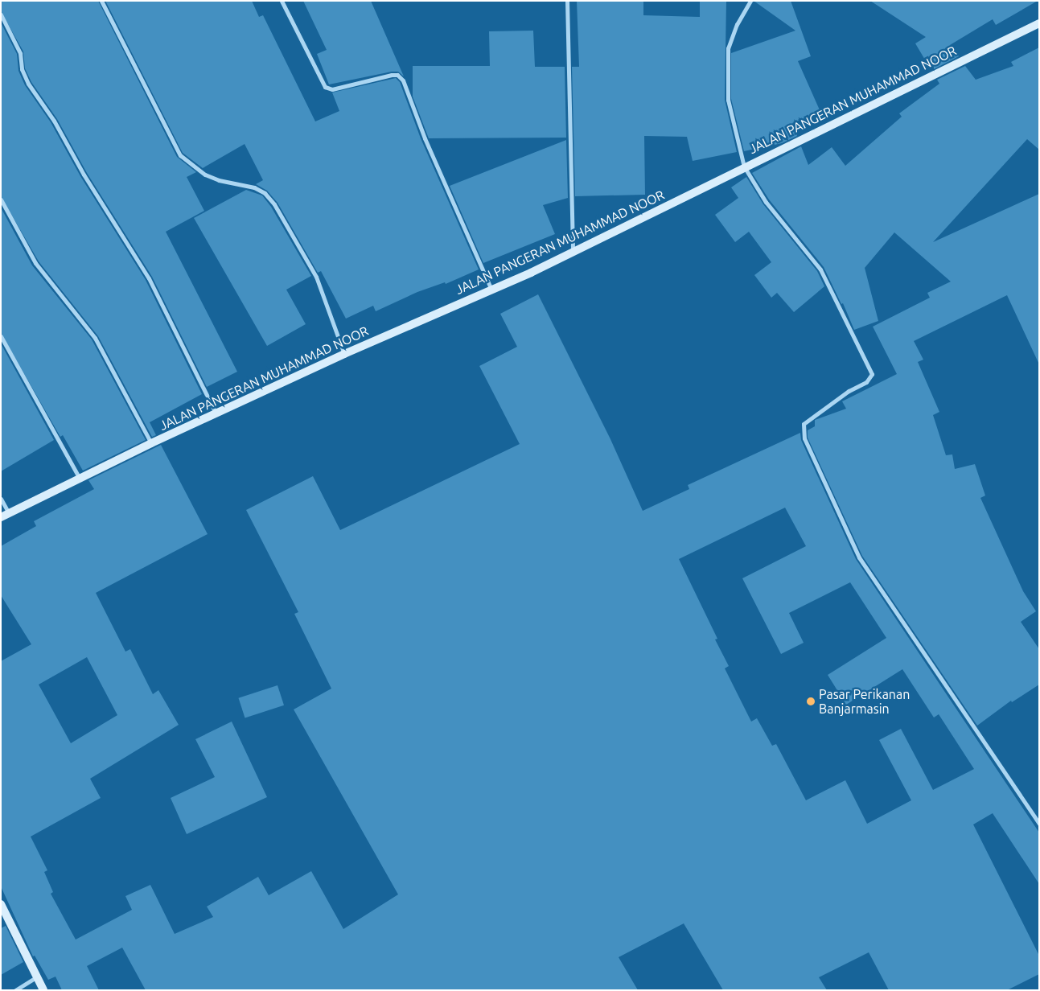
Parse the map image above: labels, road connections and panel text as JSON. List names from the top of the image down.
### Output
{
  "streets": {
    "main road": ["JALAN PANGERAN MUHAMMAD NOOR"]
  },
  "places": ["Pasar Perikanan Banjarmasin"]
}
